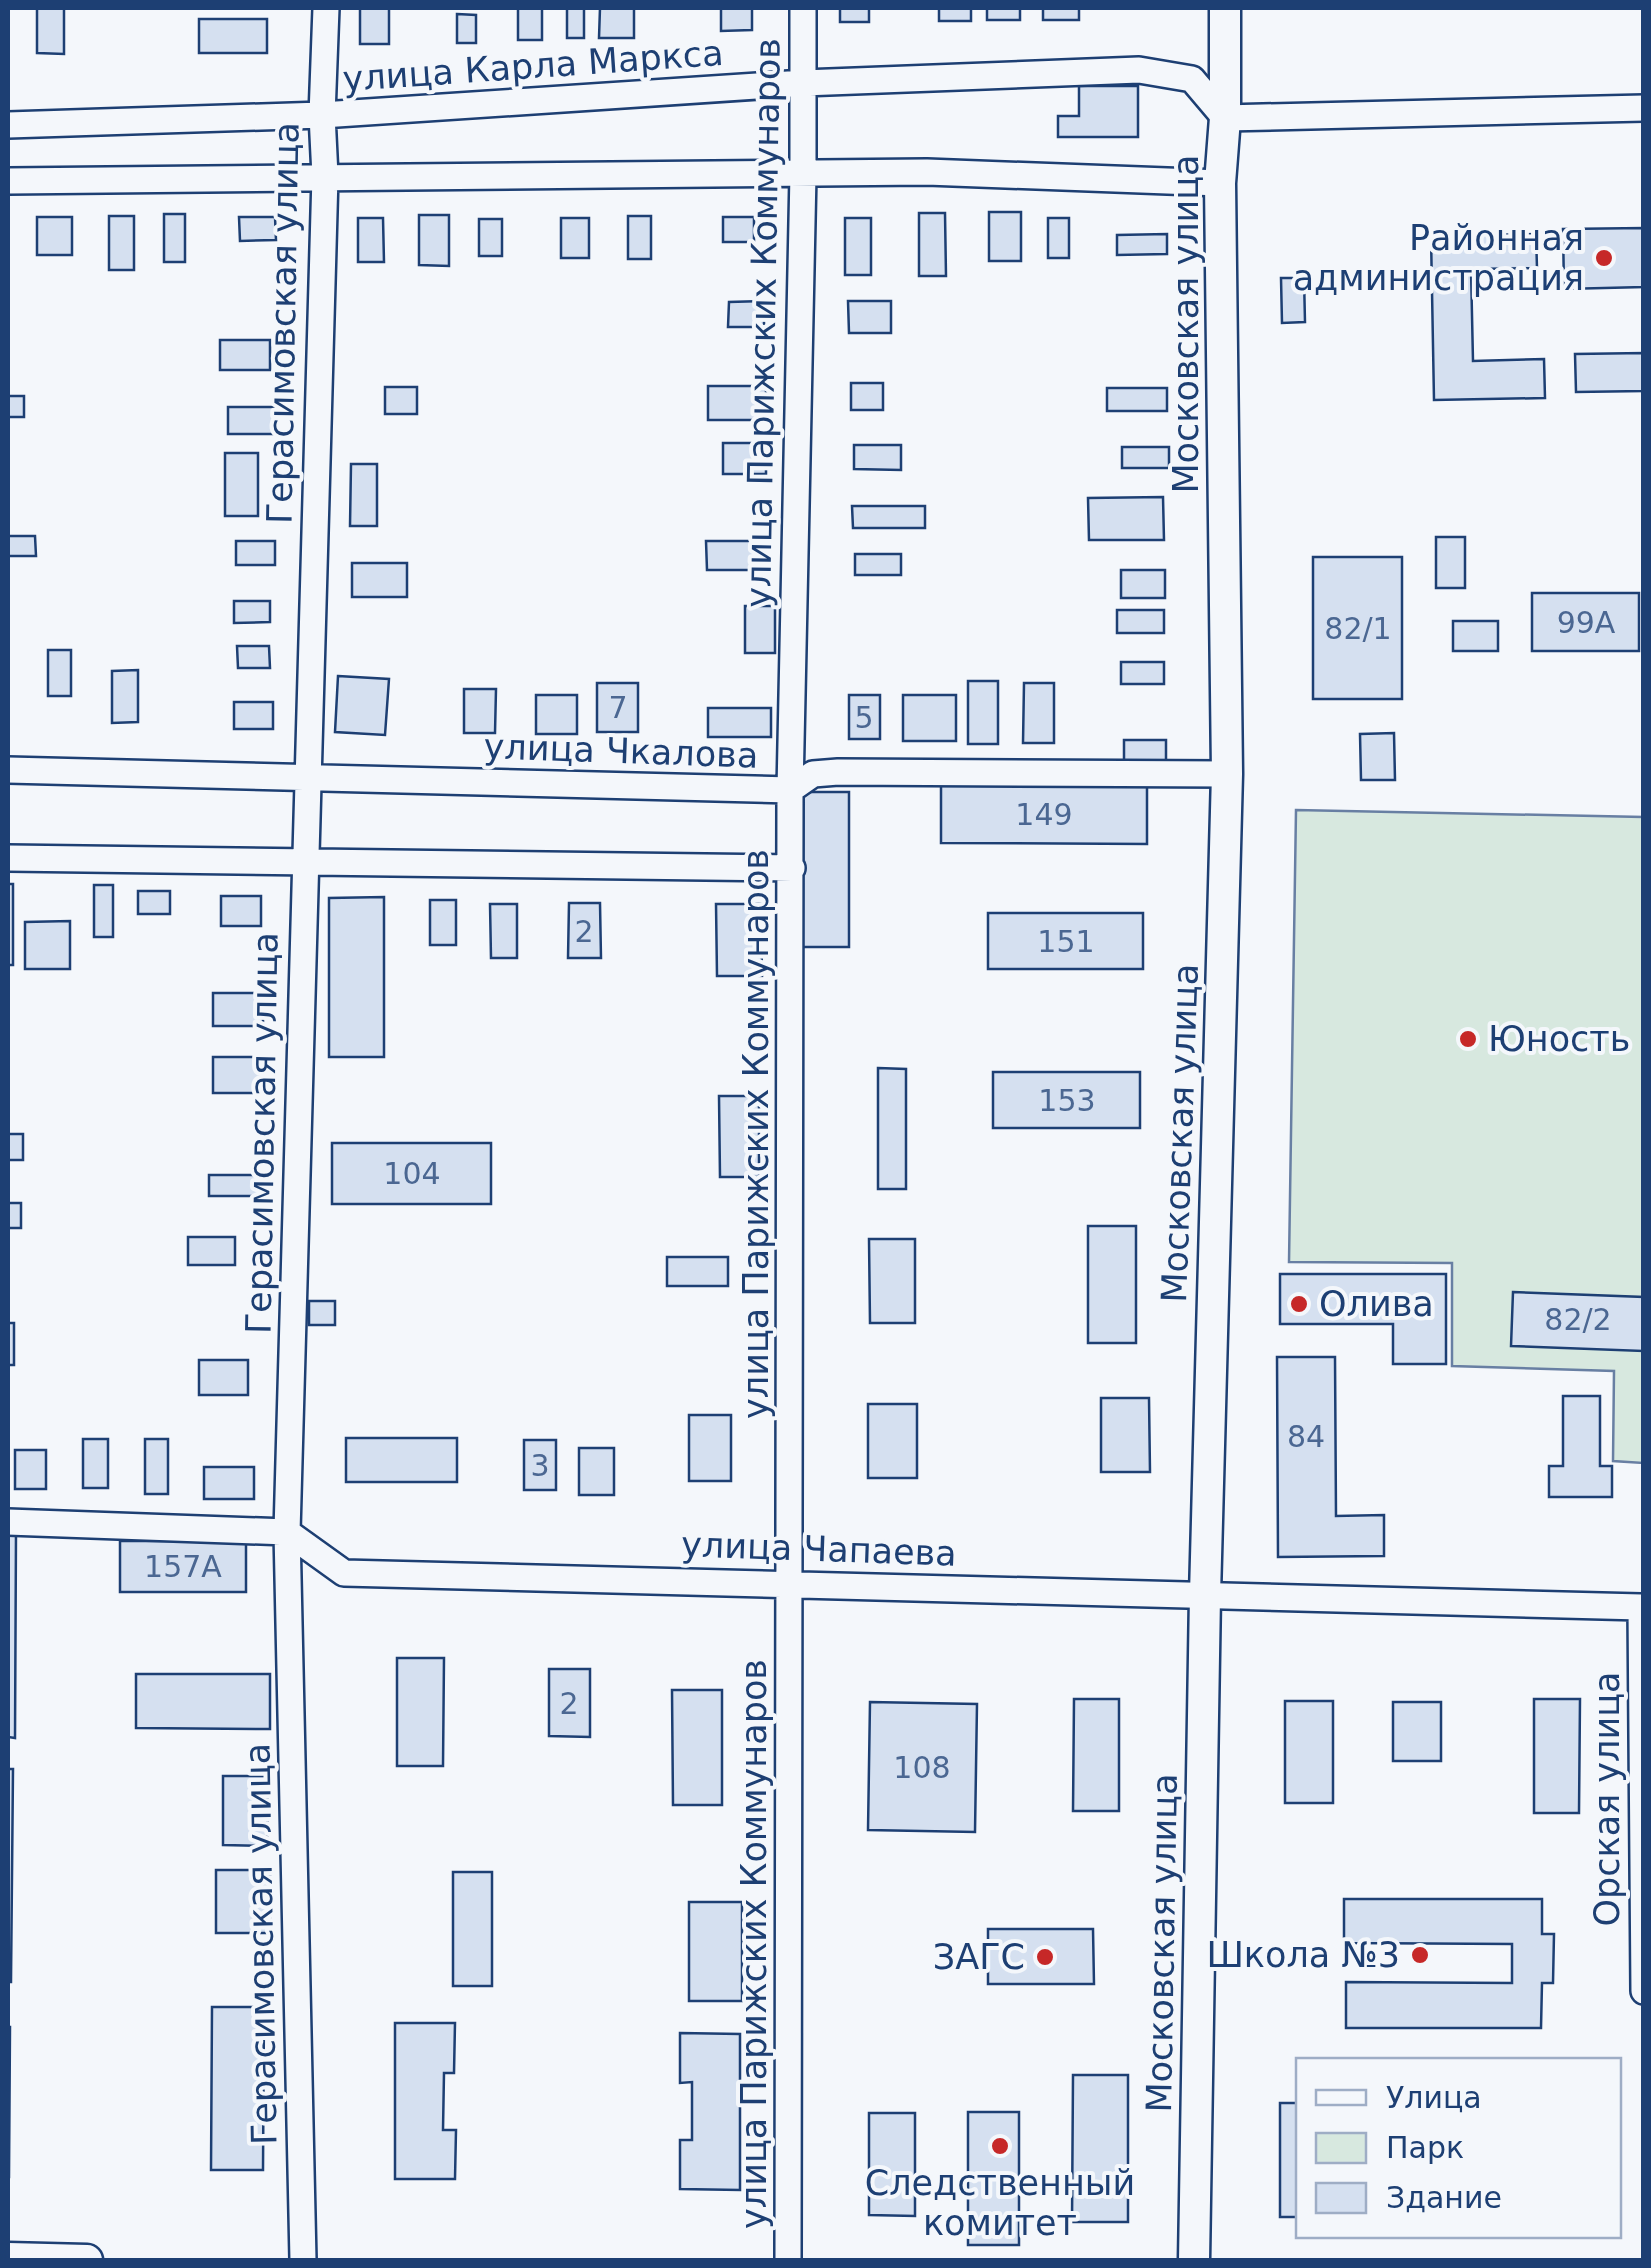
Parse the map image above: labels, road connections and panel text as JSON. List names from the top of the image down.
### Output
{
  "streets": {
    "street": [
      "улица Карла Маркса",
      "Герасимовская улица",
      "улица Парижских Коммунаров",
      "Московская улица",
      "улица Чкалова",
      "улица Чапаева",
      "Орская улица"
    ]
  },
  "crossings": [
    ["улица Карла Маркса", "Герасимовская улица"],
    ["улица Карла Маркса", "улица Парижских Коммунаров"],
    ["улица Карла Маркса", "Московская улица"],
    ["Герасимовская улица", "улица Чкалова"],
    ["Герасимовская улица", "улица Чапаева"],
    ["улица Парижских Коммунаров", "улица Чкалова"],
    ["улица Парижских Коммунаров", "улица Чапаева"],
    ["Московская улица", "улица Чкалова"],
    ["Московская улица", "улица Чапаева"],
    ["улица Чапаева", "Орская улица"]
  ],
  "places": [
    "Районная администрация",
    "Юность",
    "Олива",
    "Школа №3",
    "ЗАГС",
    "Следственный комитет"
  ],
  "house_numbers": [
    "99А",
    "82/1",
    "7",
    "5",
    "149",
    "2",
    "151",
    "153",
    "104",
    "82/2",
    "84",
    "3",
    "157А",
    "2",
    "108"
  ],
  "legend": ["Улица", "Парк", "Здание"]
}
